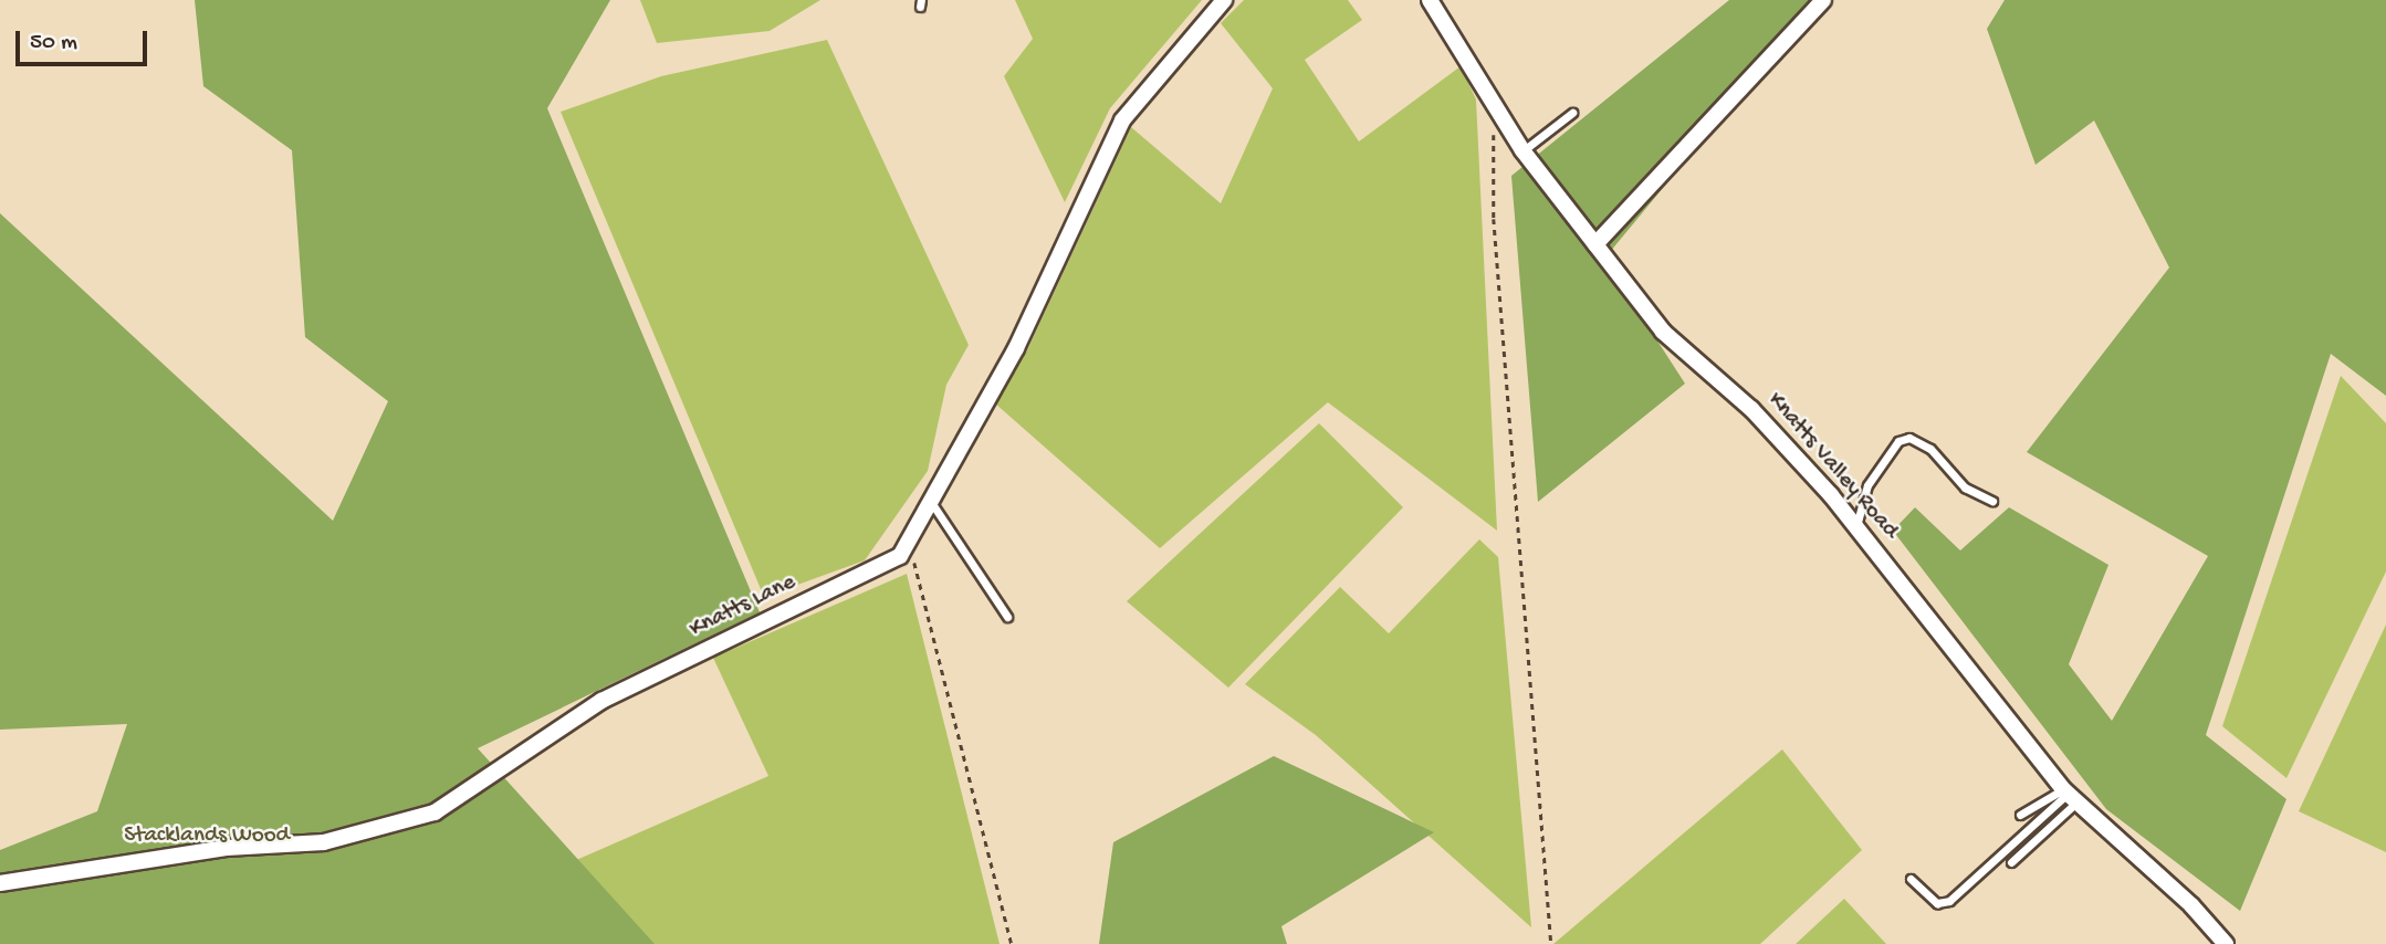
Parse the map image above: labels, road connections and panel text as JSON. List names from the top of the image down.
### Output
{
  "streets": {
    "street": ["Knatts Valley Road", "Knatts Lane"]
  },
  "parks": ["Stacklands Wood"],
  "scale_bar": "50 m"
}
